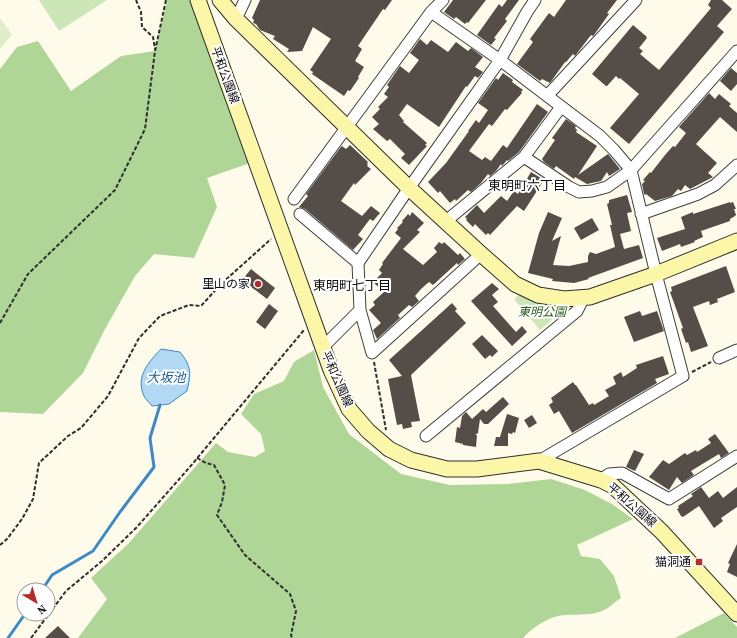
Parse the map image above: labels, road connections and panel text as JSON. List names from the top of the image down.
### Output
{
  "streets": {
    "street": ["平和公園線"]
  },
  "districts": ["東明町六丁目", "東明町七丁目"],
  "water": ["大坂池"],
  "parks": ["東明公園"],
  "places": {
    "other": ["里山の家"],
    "transit": ["猫洞通"]
  },
  "north": "bottom right"
}
